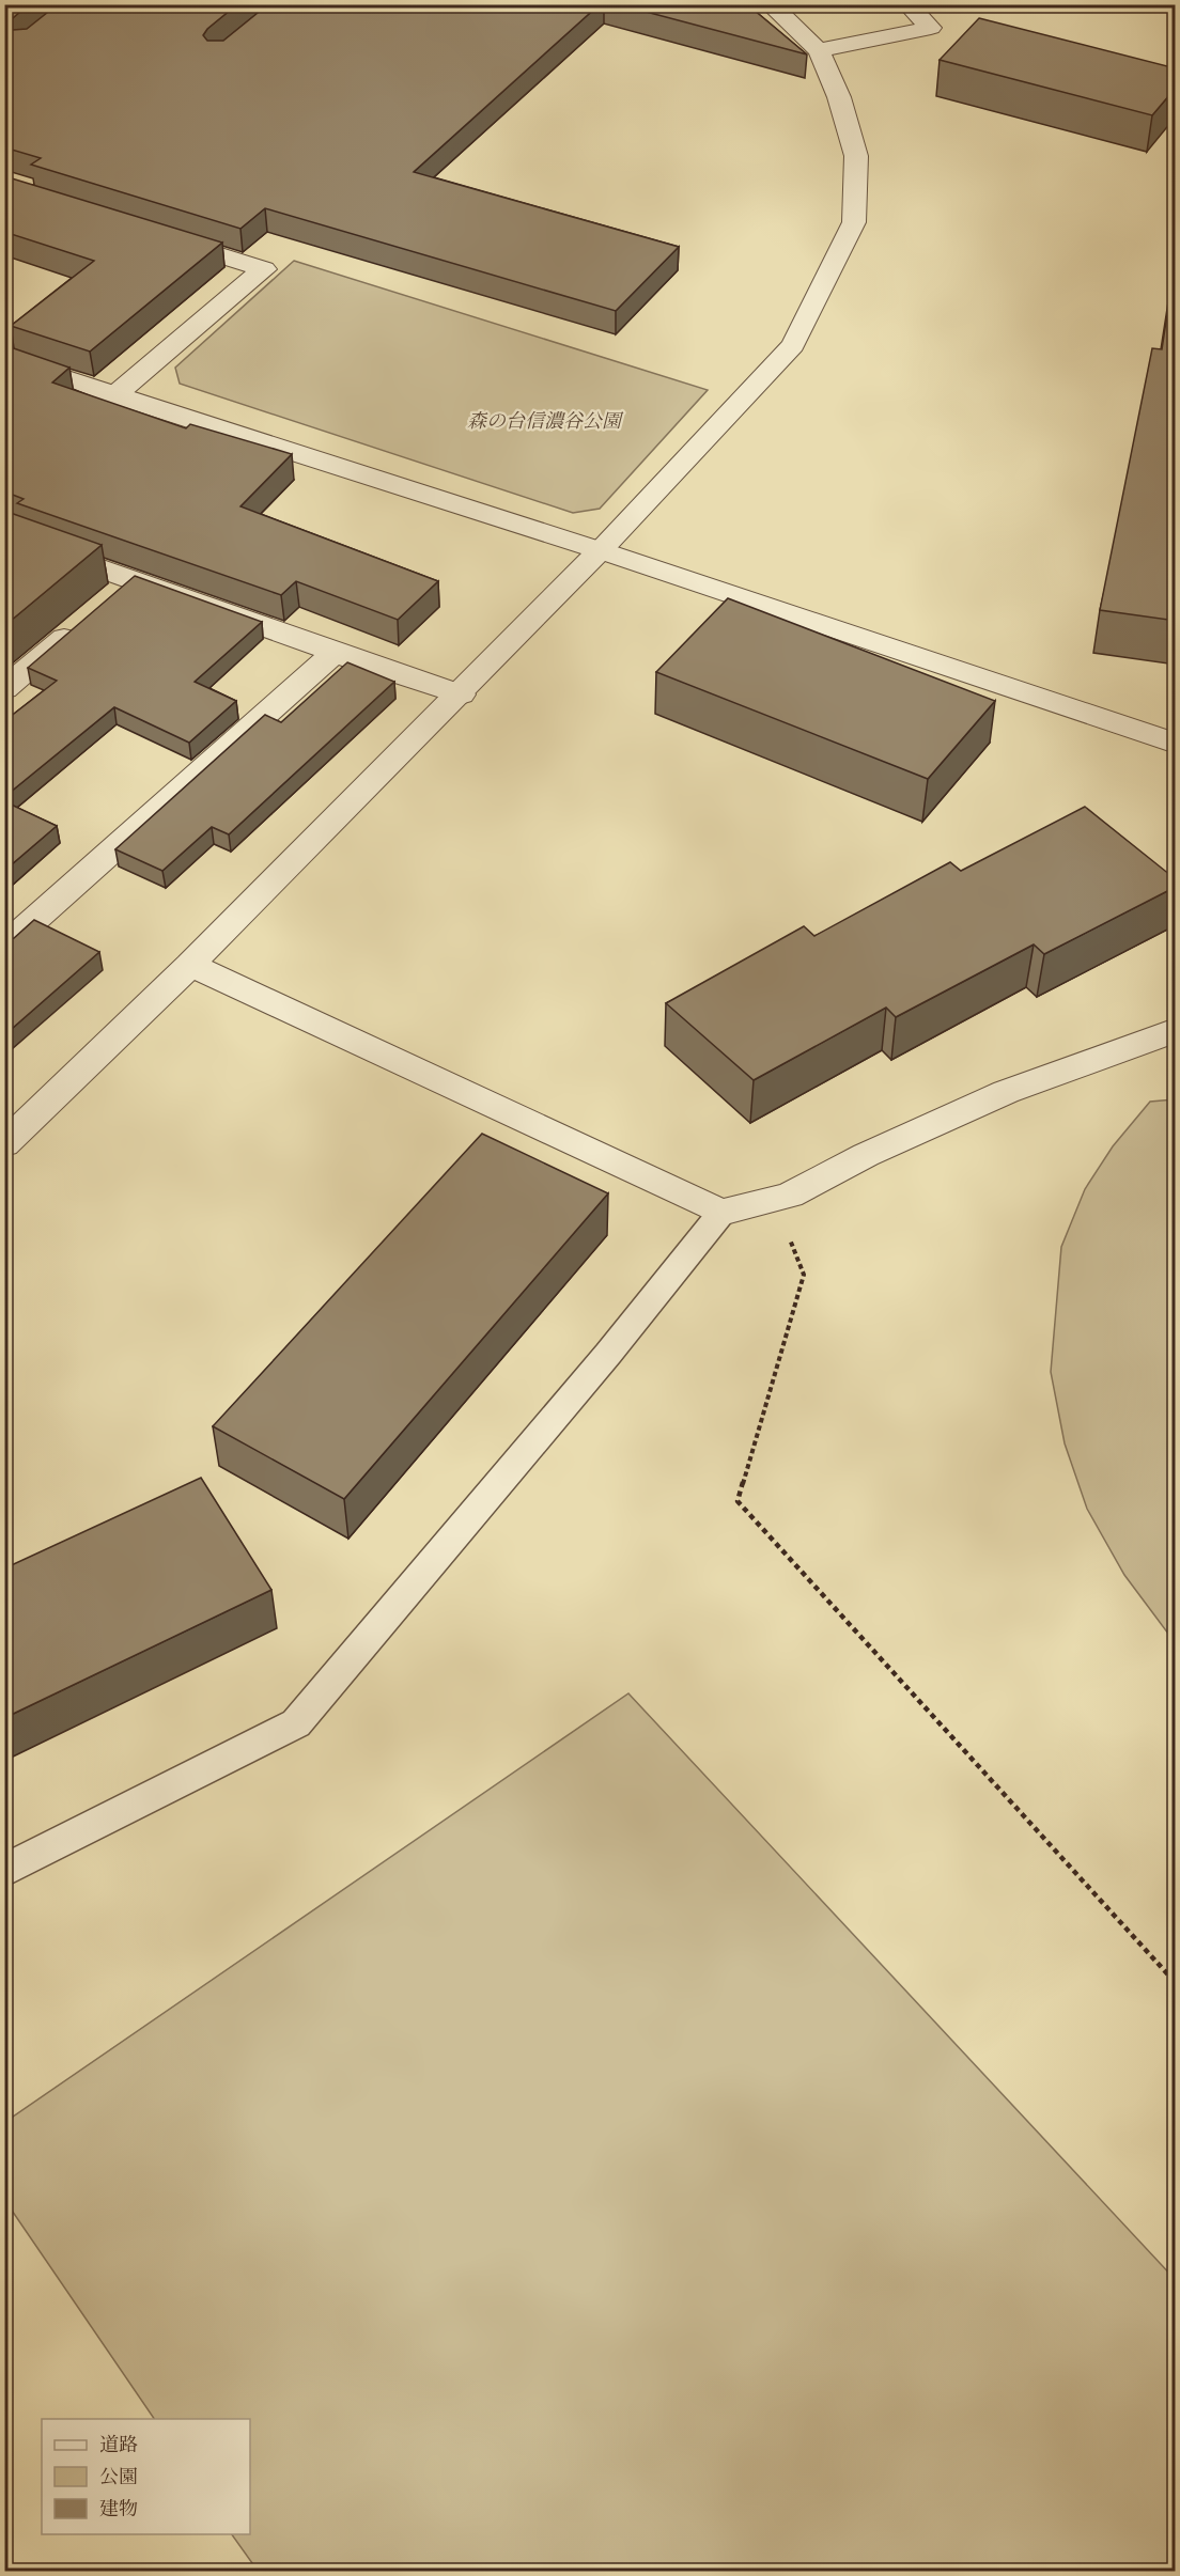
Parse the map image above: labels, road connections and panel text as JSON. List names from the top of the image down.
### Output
{
  "parks": ["森の台信濃谷公園"],
  "legend": ["道路", "公園", "建物"]
}
